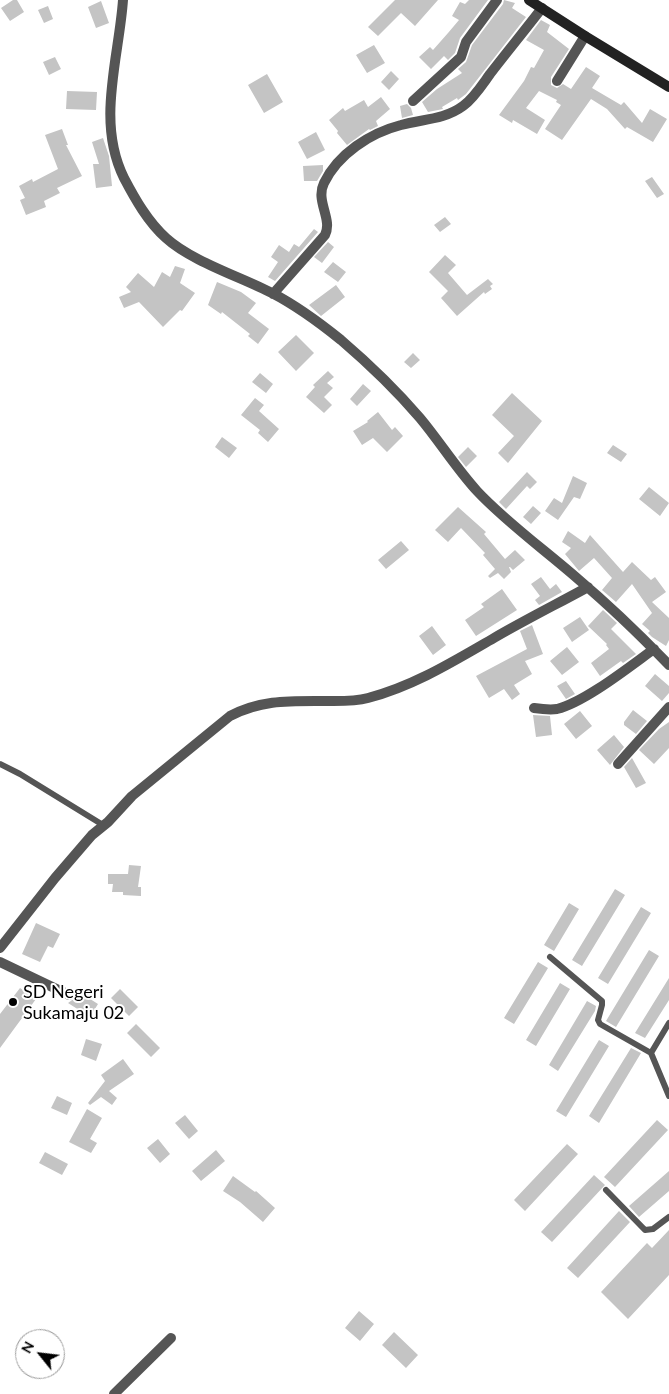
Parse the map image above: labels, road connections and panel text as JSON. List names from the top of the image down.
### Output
{
  "places": ["SD Negeri Sukamaju 02"],
  "north": "top left"
}
